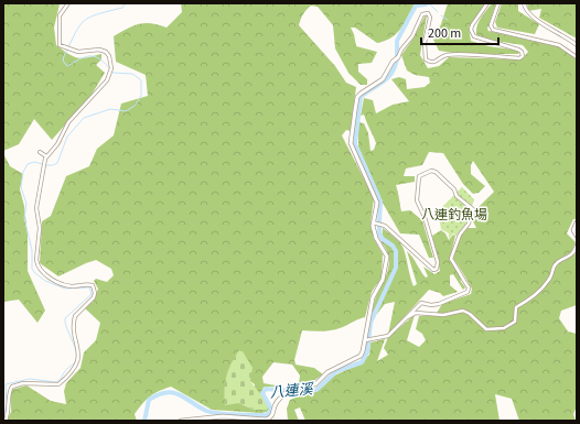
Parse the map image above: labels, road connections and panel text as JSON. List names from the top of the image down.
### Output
{
  "water": ["八連溪"],
  "parks": ["八連釣魚場"],
  "scale_bar": "200 m"
}
